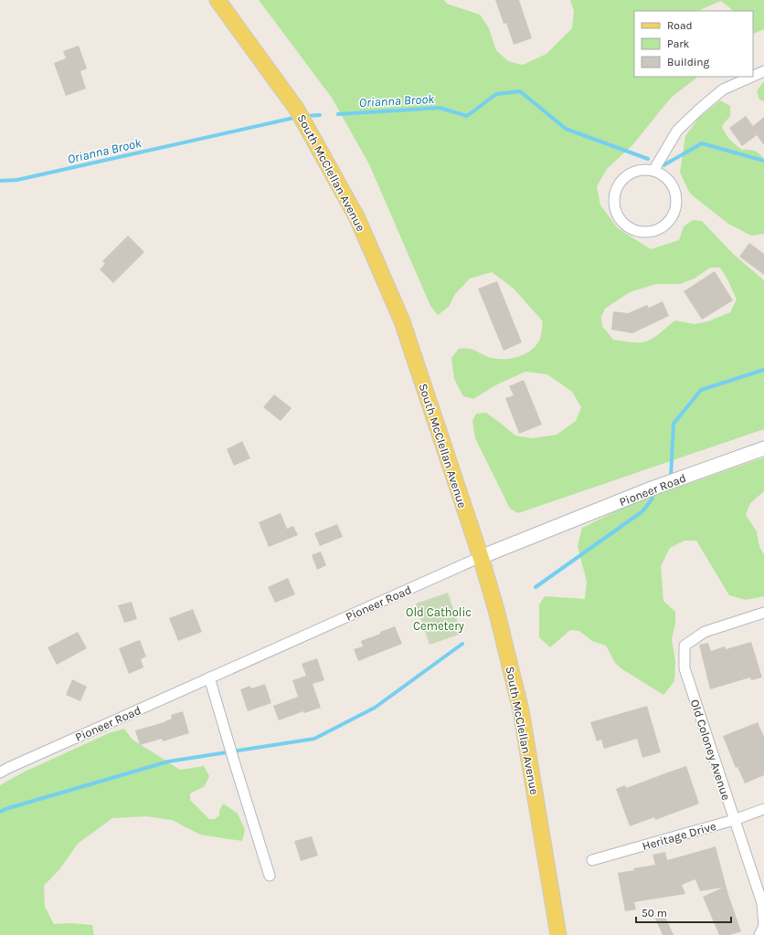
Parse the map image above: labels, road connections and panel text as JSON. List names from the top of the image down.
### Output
{
  "streets": {
    "main road": ["South McClellan Avenue"],
    "street": ["Pioneer Road", "Old Coloney Avenue", "Heritage Drive"]
  },
  "crossings": [
    ["South McClellan Avenue", "Pioneer Road"],
    ["Old Coloney Avenue", "Heritage Drive"]
  ],
  "water": ["Orianna Brook"],
  "parks": ["Old Catholic Cemetery"],
  "legend": ["Road", "Park", "Building"],
  "scale_bar": "50 m"
}
